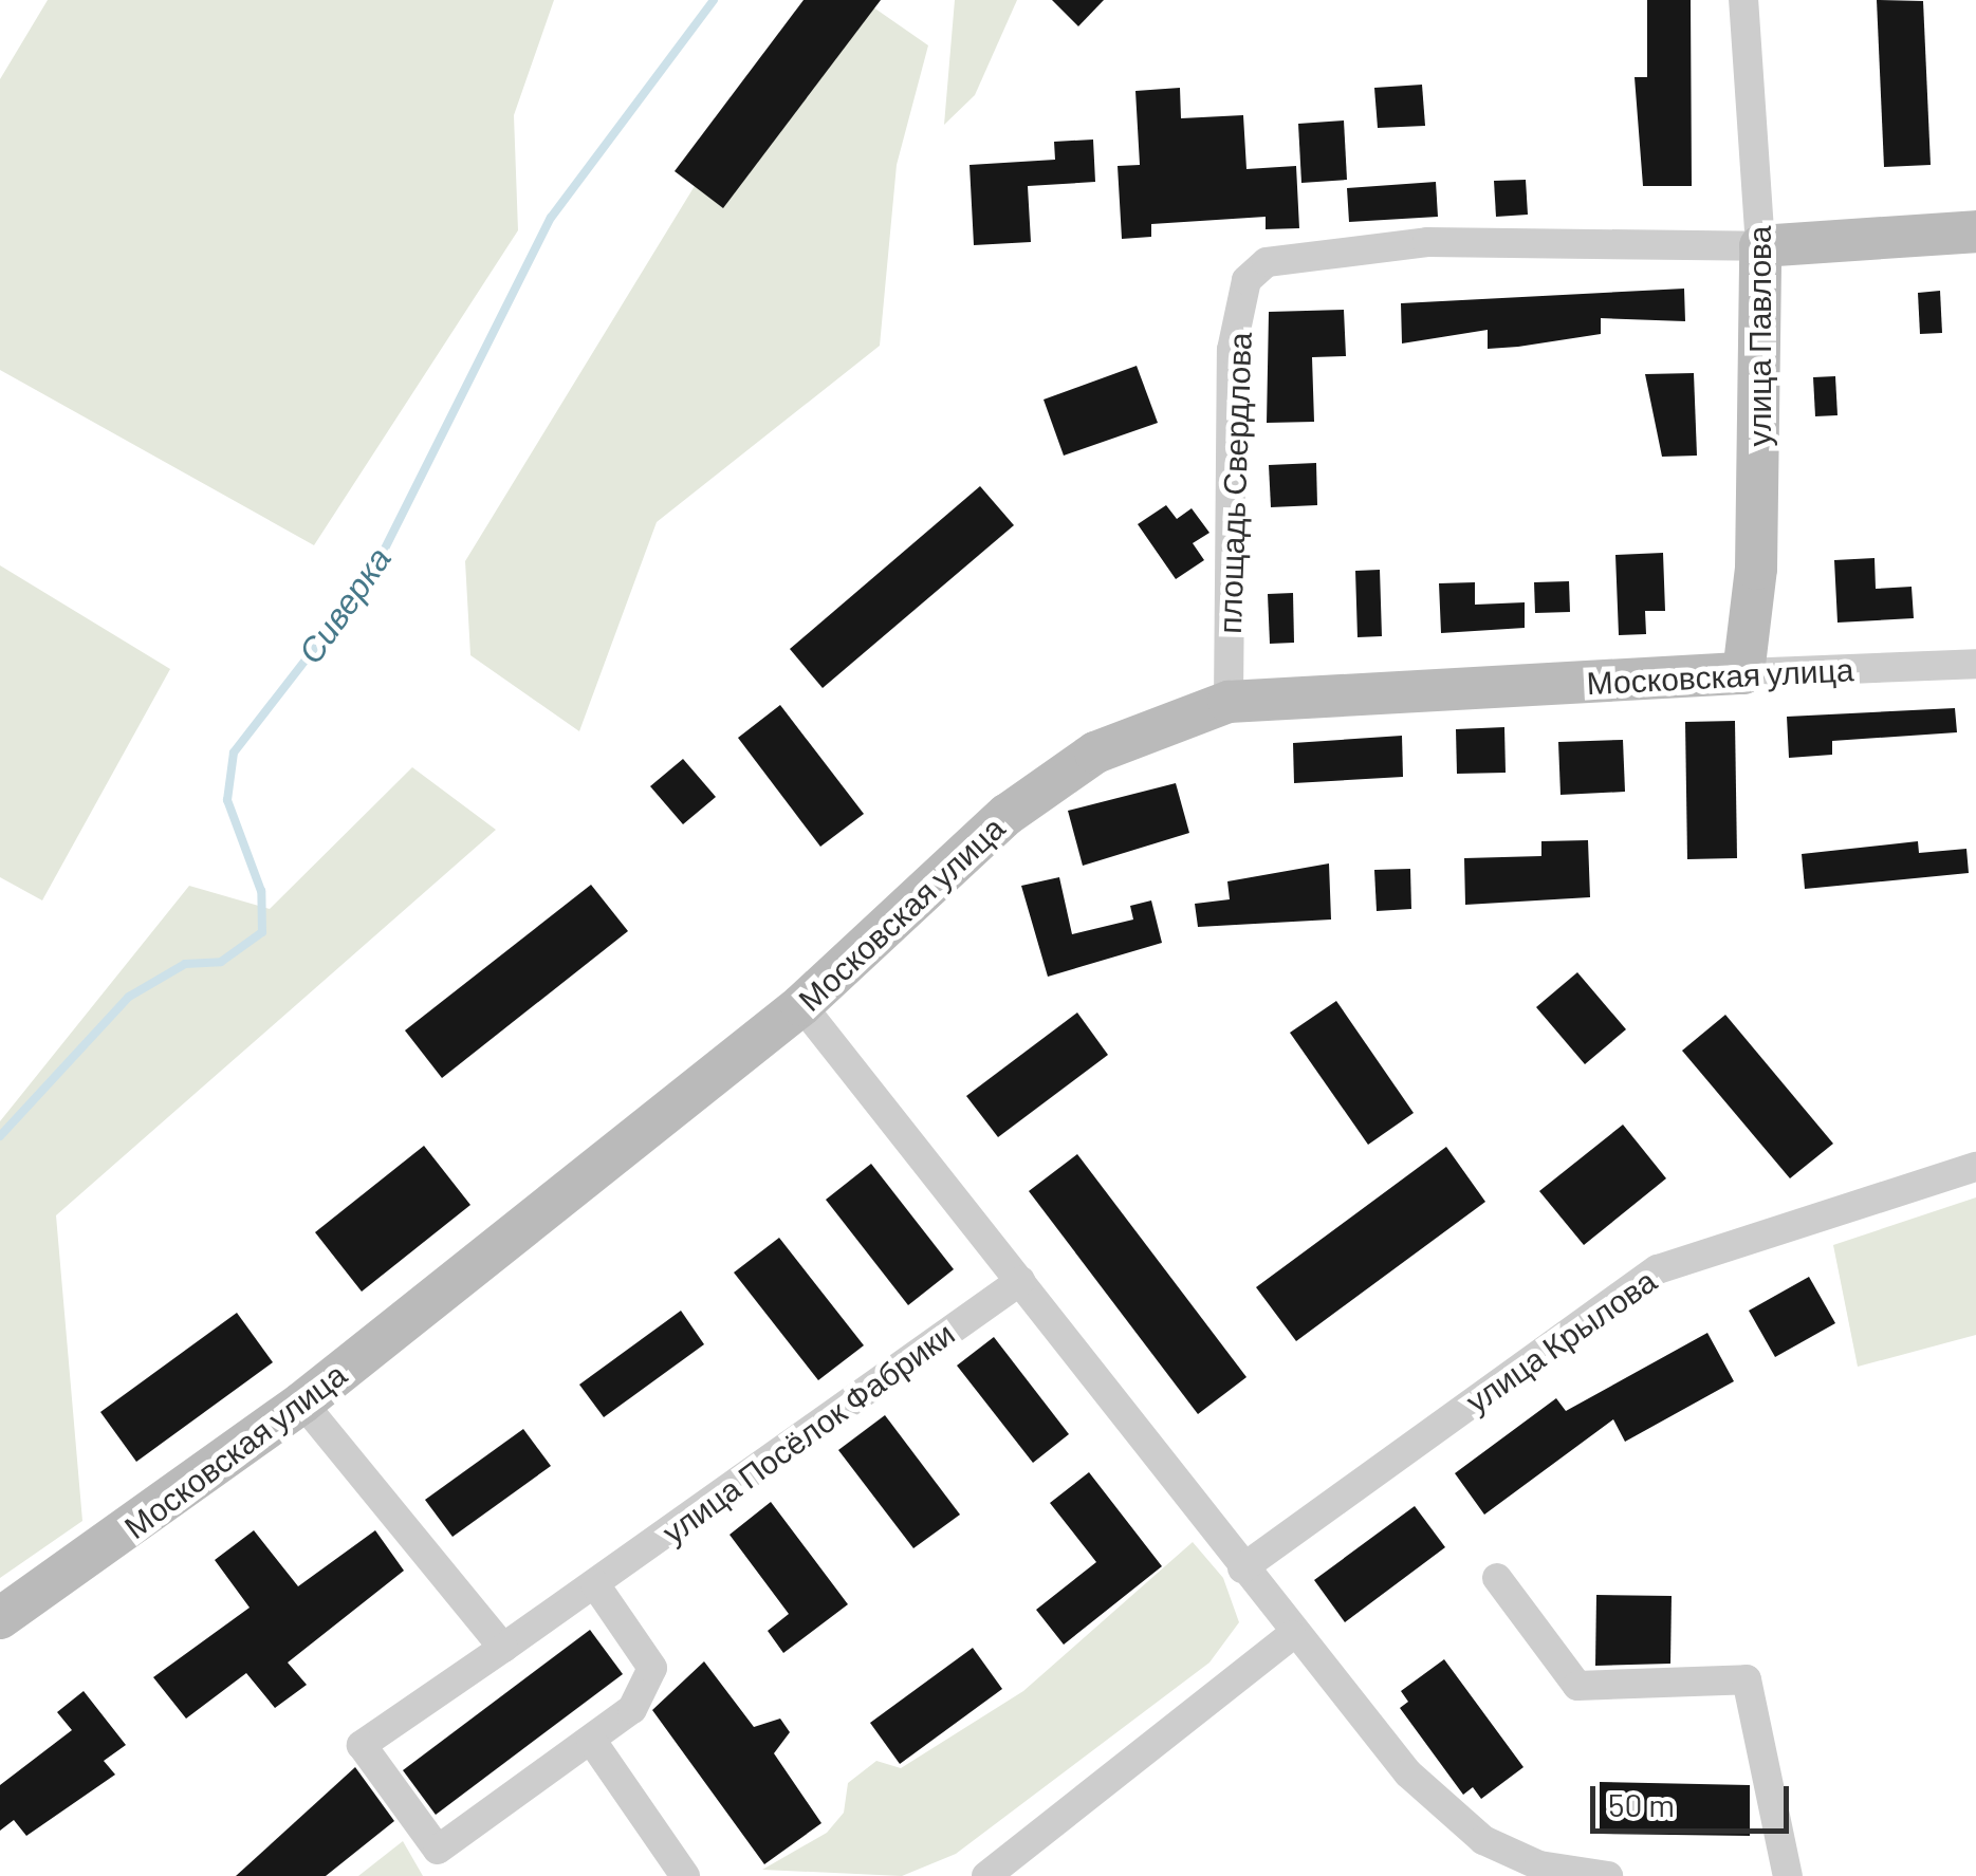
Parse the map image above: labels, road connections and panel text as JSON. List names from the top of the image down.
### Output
{
  "streets": {
    "main road": ["улица Павлова", "Московская улица"],
    "street": ["площадь Свердлова", "улица Крылова", "улица Посёлок Фабрики"]
  },
  "crossings": [
    ["улица Павлова", "площадь Свердлова"],
    ["улица Павлова", "Московская улица"],
    ["площадь Свердлова", "Московская улица"]
  ],
  "water": ["Сиверка"],
  "scale_bar": "50 m"
}
